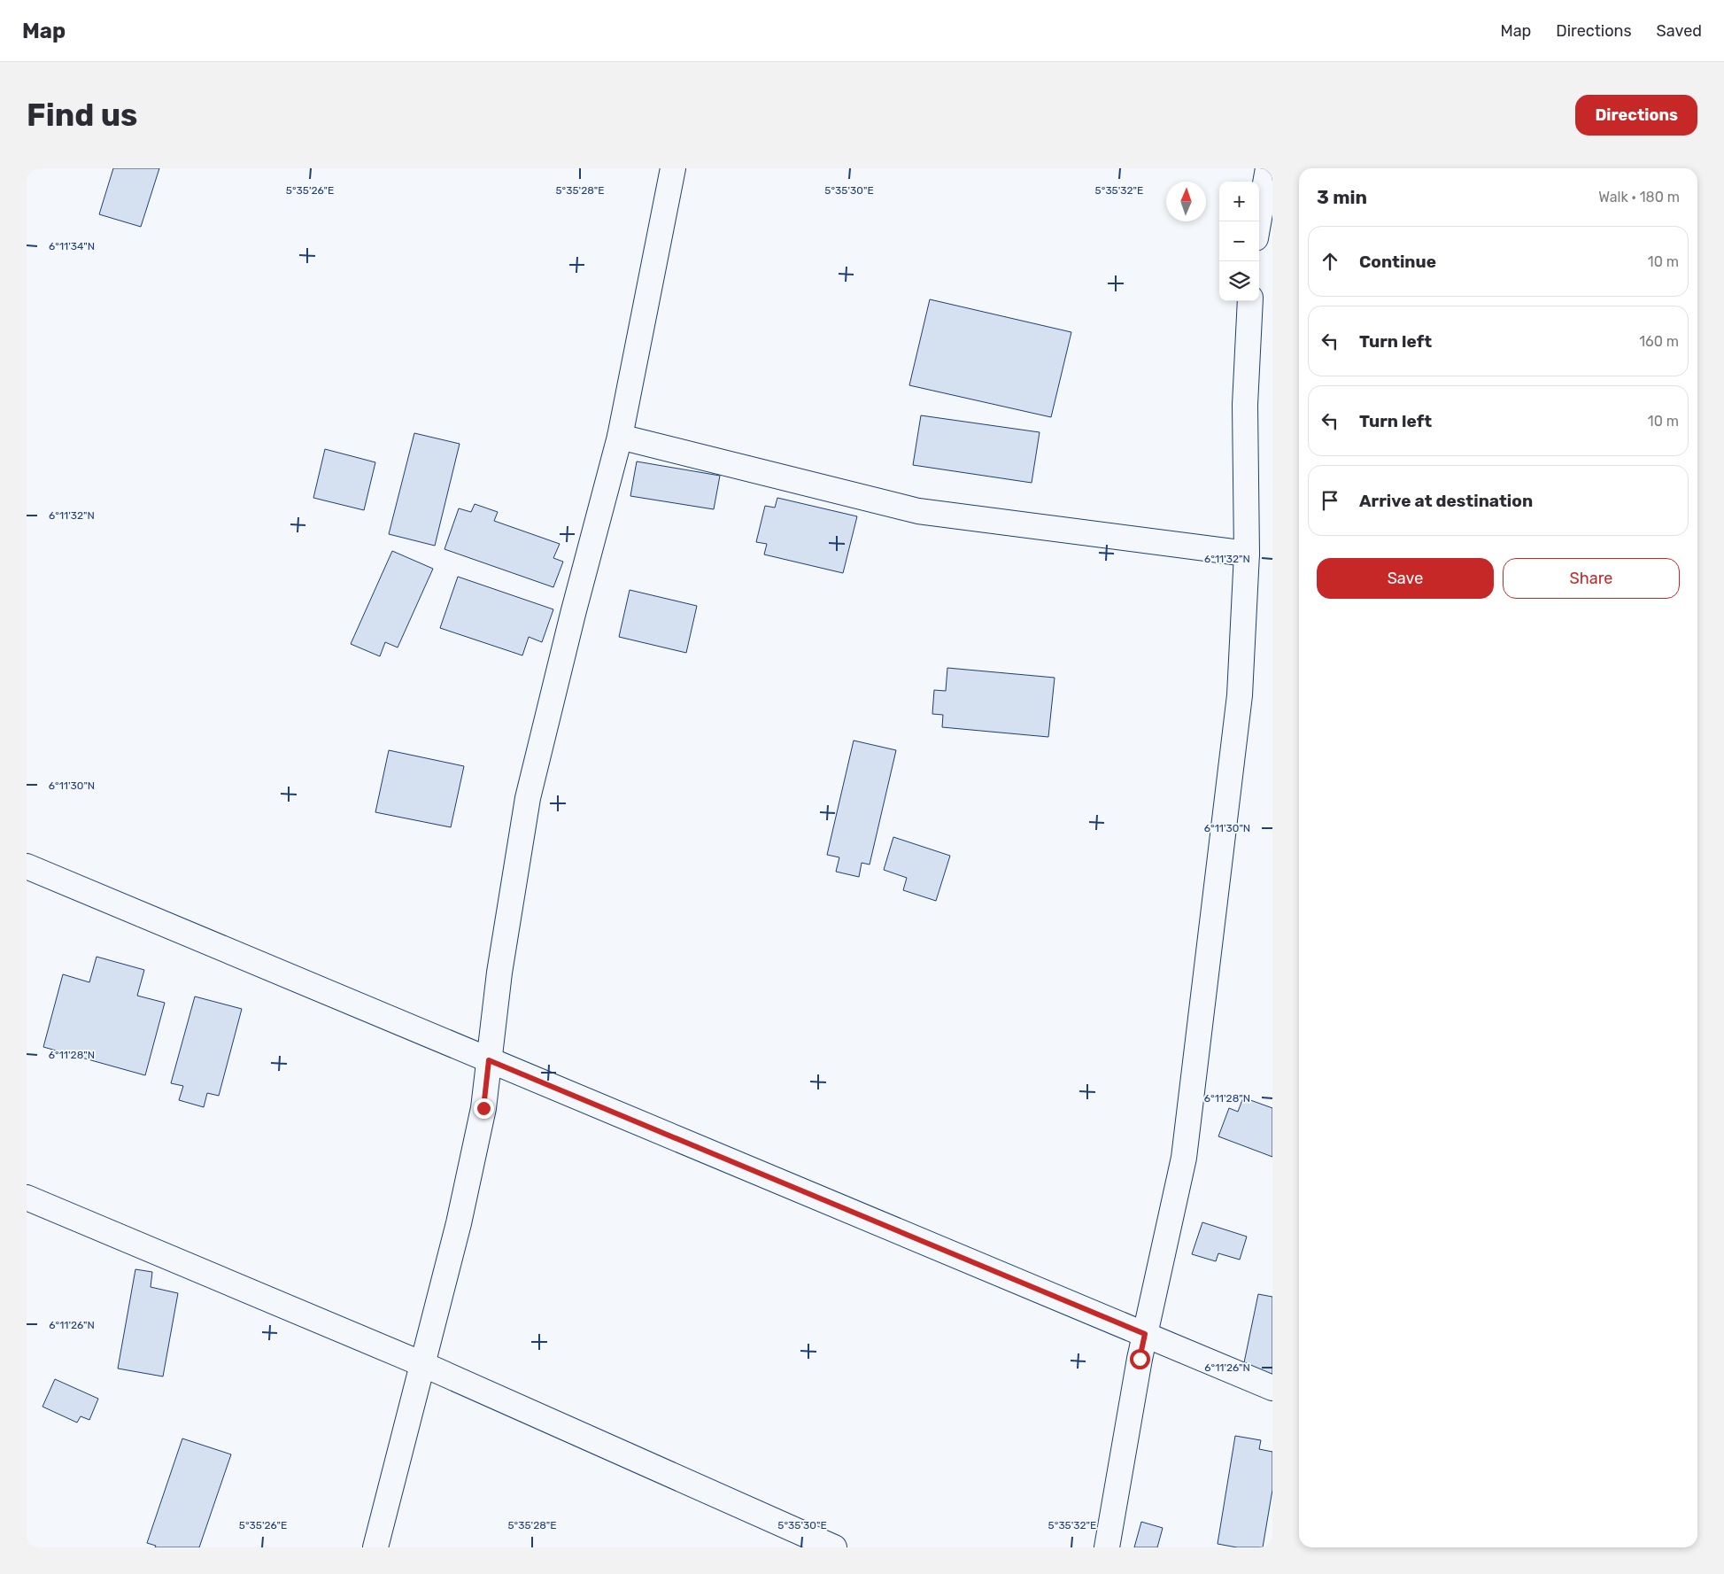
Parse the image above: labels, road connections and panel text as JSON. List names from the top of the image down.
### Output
{
  "north": "top",
  "page": {
    "header": "Map",
    "nav": ["Map", "Directions", "Saved"],
    "buttons": [
      "Directions",
      ["Save", "Share"]
    ],
    "title": "Find us",
    "heading": ["3 min", "Walk · 180 m"],
    "map_buttons": ["+", "−"],
    "list": [
      ["Continue", "10 m"],
      ["Turn left", "160 m"],
      ["Turn left", "10 m"],
      "Arrive at destination"
    ]
  },
  "coordinates": [
    "5°35'26\"E",
    "5°35'28\"E",
    "5°35'30\"E",
    "5°35'32\"E",
    "6°11'34\"N",
    "6°11'32\"N",
    "6°11'30\"N",
    "6°11'28\"N",
    "6°11'26\"N"
  ]
}
